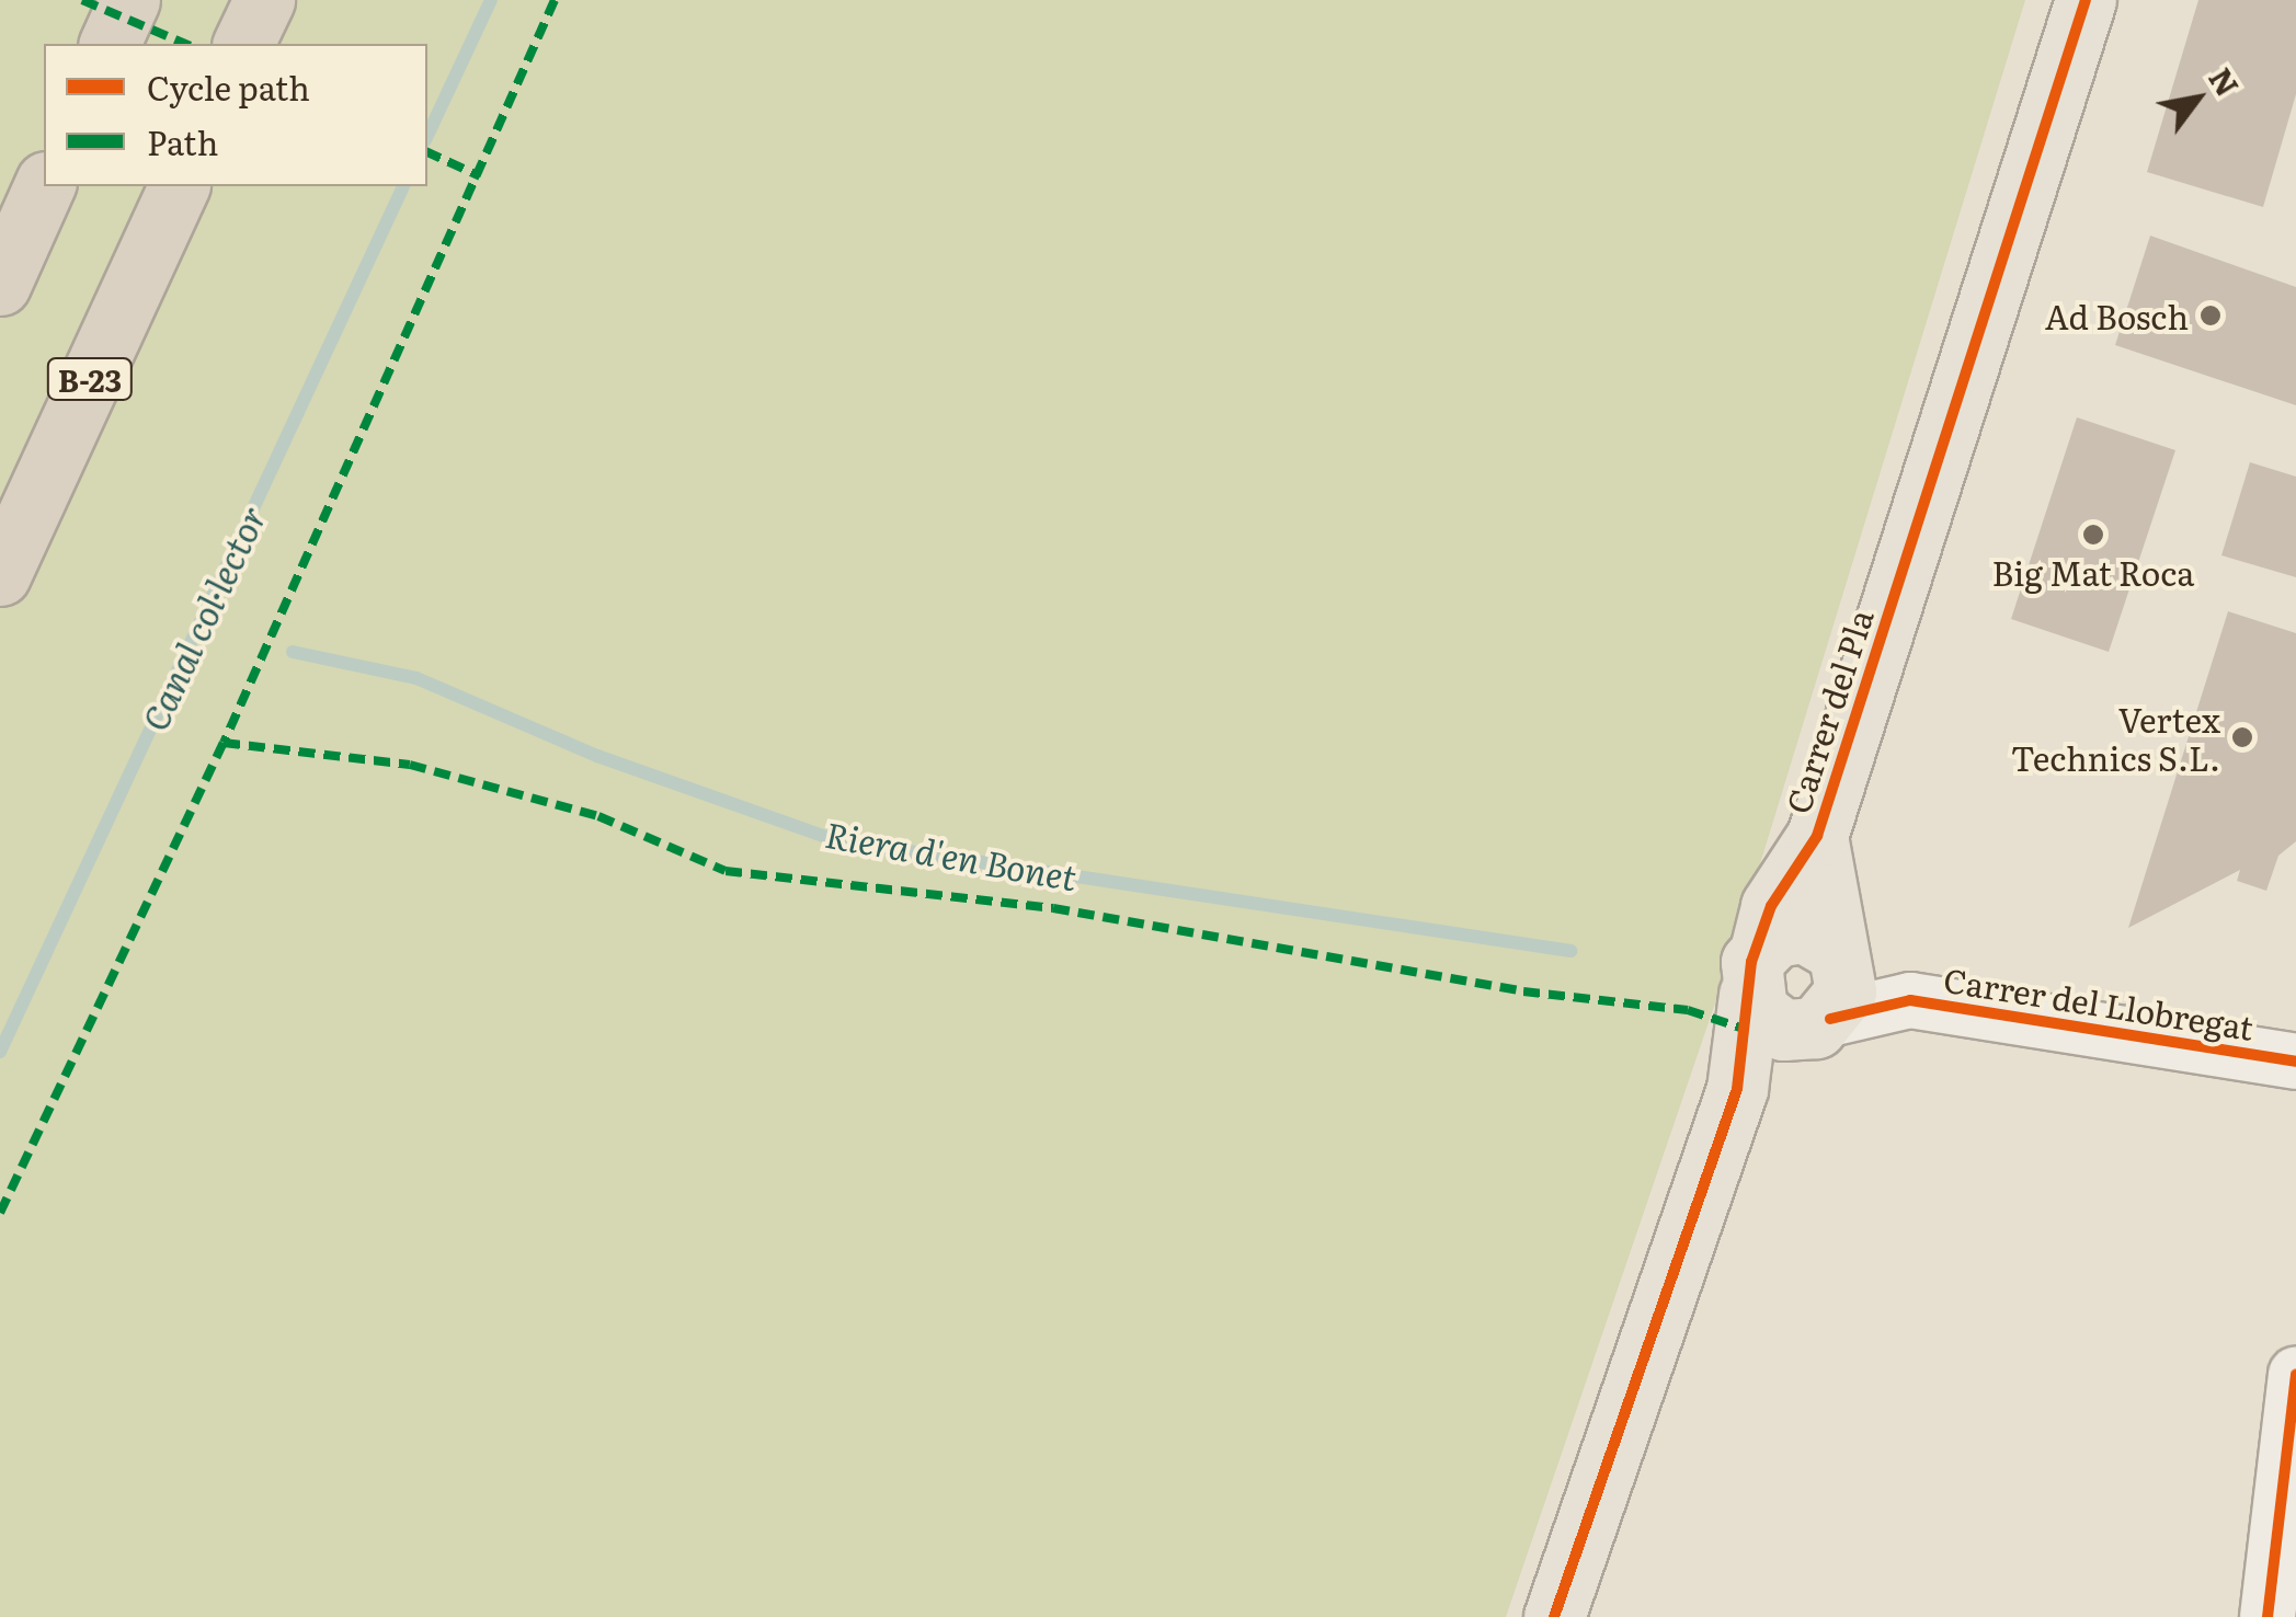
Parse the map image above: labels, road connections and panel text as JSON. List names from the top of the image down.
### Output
{
  "streets": {
    "highway": ["B-23"],
    "main road": ["Carrer del Pla"],
    "street": ["Carrer del Llobregat"]
  },
  "crossings": [
    ["Carrer del Pla", "Carrer del Llobregat"]
  ],
  "water": ["Canal col·lector", "Riera d'en Bonet"],
  "places": ["Ad Bosch", "Big Mat Roca", "Vertex Technics S.L."],
  "legend": ["Cycle path", "Path"],
  "north": "top right"
}
